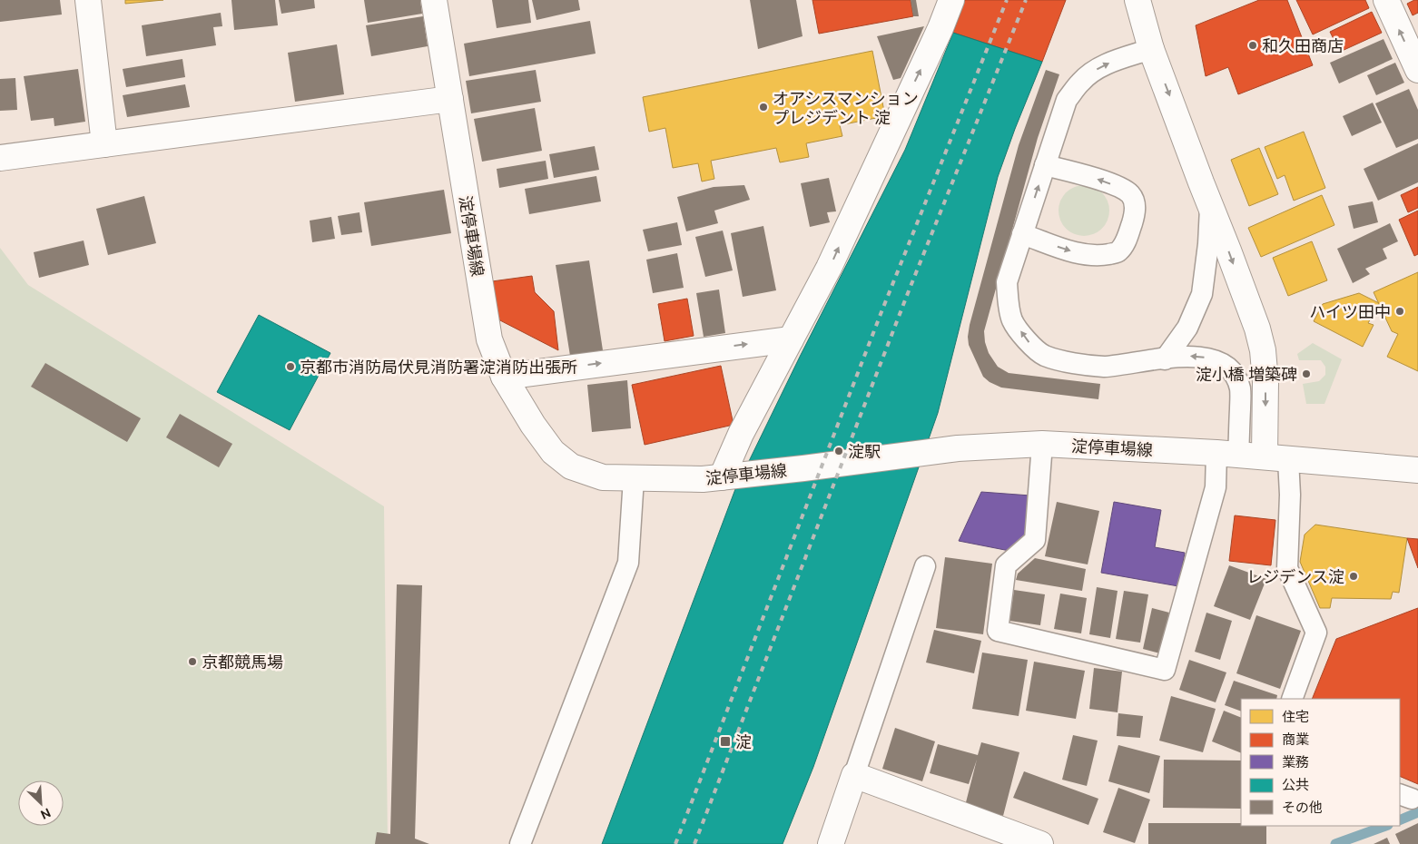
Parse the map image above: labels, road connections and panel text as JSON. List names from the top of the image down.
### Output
{
  "streets": {
    "street": ["淀停車場線"]
  },
  "places": {
    "other": [
      "和久田商店",
      "オアシスマンション プレジデント 淀",
      "ハイツ田中",
      "京都市消防局伏見消防署淀消防出張所",
      "淀小橋 増築碑",
      "淀駅",
      "レジデンス淀",
      "京都競馬場"
    ],
    "transit": ["淀"]
  },
  "legend": [
    "住宅",
    "商業",
    "業務",
    "公共",
    "その他"
  ],
  "north": "bottom right"
}
